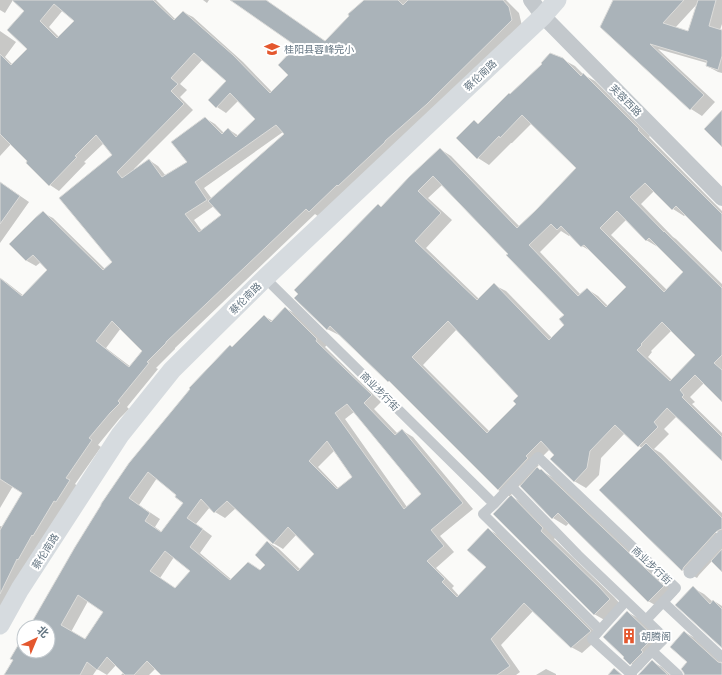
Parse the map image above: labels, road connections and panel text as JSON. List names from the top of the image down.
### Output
{
  "streets": {
    "main road": ["蔡伦南路"],
    "street": ["芙蓉西路", "商业步行街"]
  },
  "crossings": [
    ["蔡伦南路", "芙蓉西路"],
    ["蔡伦南路", "商业步行街"]
  ],
  "places": {
    "school or university": ["桂阳县蓉峰完小"],
    "building": ["胡腾阁"]
  },
  "north": "top right"
}
